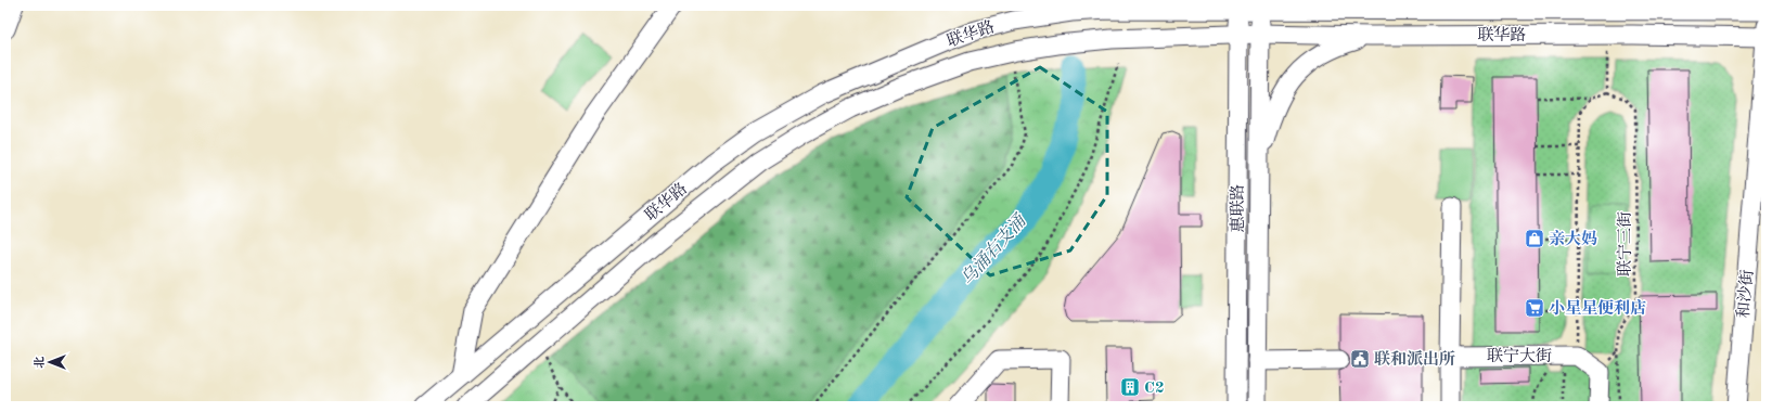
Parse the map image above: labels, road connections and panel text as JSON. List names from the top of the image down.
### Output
{
  "streets": {
    "street": [
      "联华路",
      "惠联路",
      "和沙街",
      "联宁大街"
    ],
    "path": ["联宁三街"]
  },
  "crossings": [
    ["联华路", "惠联路"],
    ["联华路", "和沙街"]
  ],
  "water": ["乌涌右支涌"],
  "places": {
    "shop": ["亲大妈"],
    "supermarket": ["小星星便利店"],
    "public building": ["联和派出所"],
    "building": ["C2"]
  },
  "north": "left"
}
